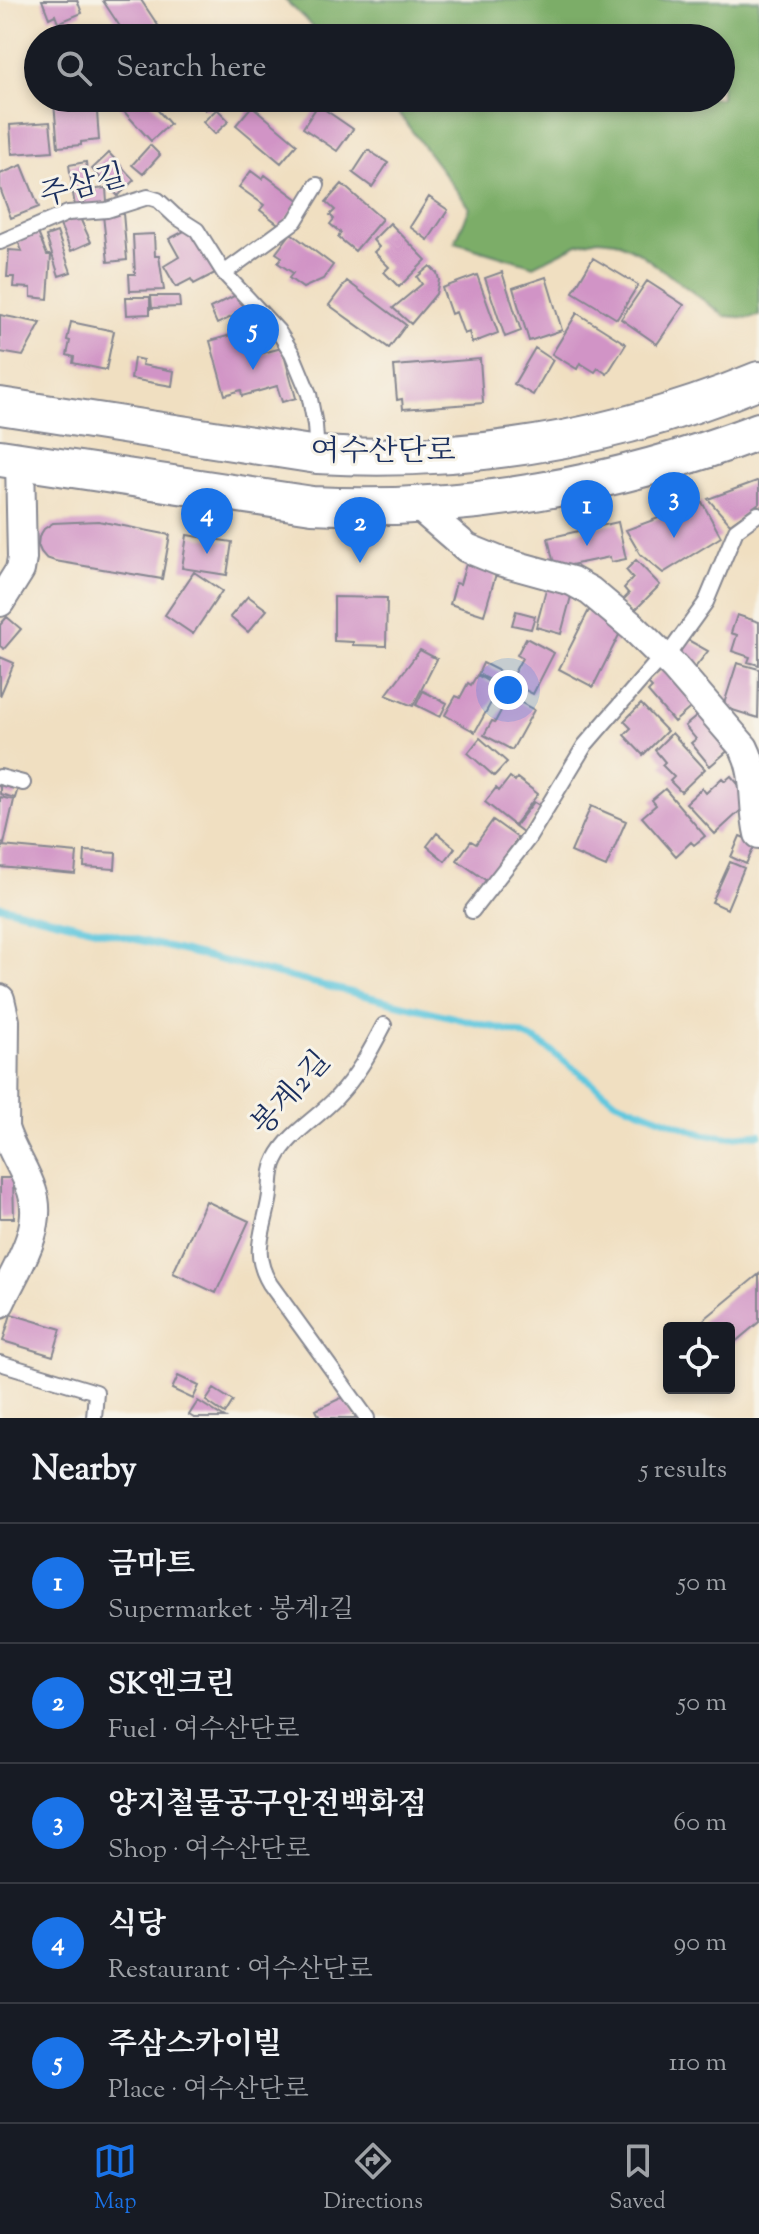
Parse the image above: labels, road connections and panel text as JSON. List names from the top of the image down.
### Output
{
  "streets": {
    "street": ["여수산단로"],
    "lane": ["주삼길", "봉계2길"]
  },
  "crossings": [
    ["주삼길", "여수산단로"]
  ],
  "page": {
    "search": "Search here",
    "pins": [
      "5",
      "3",
      "1",
      "4",
      "2"
    ],
    "heading": ["Nearby", "5 results"],
    "list": [
      {
        "mark": "1",
        "name": "금마트",
        "note": "Supermarket · 봉계1길",
        "value": "50 m"
      },
      {
        "mark": "2",
        "name": "SK엔크린",
        "note": "Fuel · 여수산단로",
        "value": "50 m"
      },
      {
        "mark": "3",
        "name": "양지철물공구안전백화점",
        "note": "Shop · 여수산단로",
        "value": "60 m"
      },
      {
        "mark": "4",
        "name": "식당",
        "note": "Restaurant · 여수산단로",
        "value": "90 m"
      },
      {
        "mark": "5",
        "name": "주삼스카이빌",
        "note": "Place · 여수산단로",
        "value": "110 m"
      }
    ],
    "nav": ["Map", "Directions", "Saved"]
  }
}
